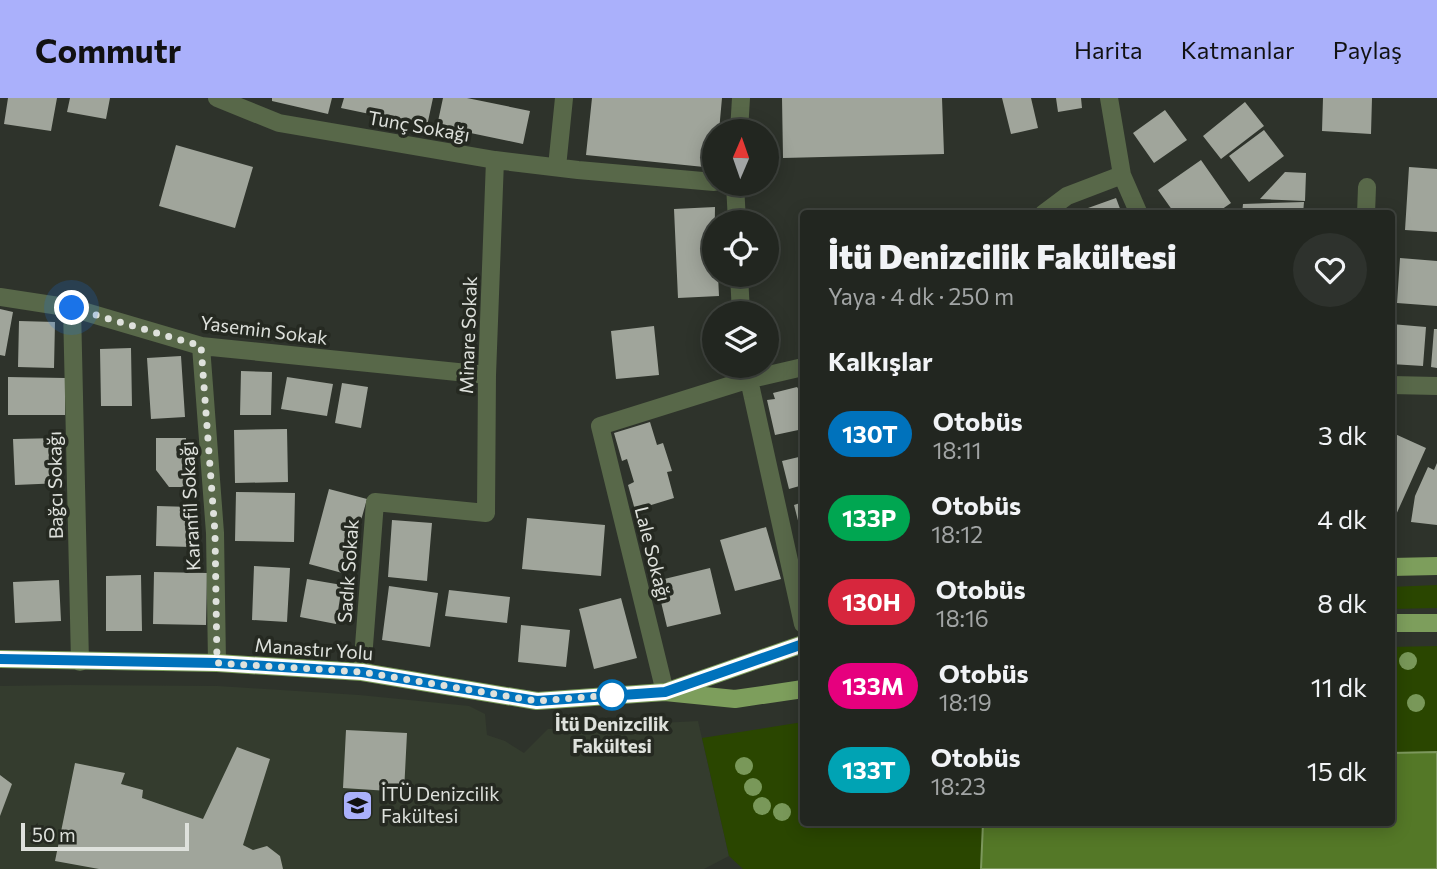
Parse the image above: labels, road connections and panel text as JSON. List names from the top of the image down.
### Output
{
  "streets": {
    "main road": ["Manastır Yolu"],
    "street": [
      "Tunç Sokağı",
      "Yasemin Sokak",
      "Minare Sokak",
      "Bağcı Sokağı",
      "Karanfil Sokağı",
      "Lale Sokağı",
      "Sadık Sokak"
    ]
  },
  "crossings": [
    ["Tunç Sokağı", "Minare Sokak"],
    ["Yasemin Sokak", "Minare Sokak"],
    ["Yasemin Sokak", "Bağcı Sokağı"],
    ["Yasemin Sokak", "Karanfil Sokağı"],
    ["Minare Sokak", "Sadık Sokak"],
    ["Bağcı Sokağı", "Manastır Yolu"],
    ["Karanfil Sokağı", "Manastır Yolu"],
    ["Lale Sokağı", "Manastır Yolu"],
    ["Sadık Sokak", "Manastır Yolu"]
  ],
  "places": {
    "other": ["İtü Denizcilik Fakültesi"],
    "school or university": ["İTÜ Denizcilik Fakültesi"]
  },
  "lines": ["bus line 130T"],
  "scale_bar": "50 m",
  "north": "top",
  "page": {
    "header": "Commutr",
    "nav": ["Harita", "Katmanlar", "Paylaş"],
    "heading": [
      ["İtü Denizcilik Fakültesi", "Yaya · 4 dk · 250 m"],
      "Kalkışlar"
    ],
    "list": [
      {
        "mark": "130T",
        "name": "Otobüs",
        "note": "18:11",
        "value": "3 dk"
      },
      {
        "mark": "133P",
        "name": "Otobüs",
        "note": "18:12",
        "value": "4 dk"
      },
      {
        "mark": "130H",
        "name": "Otobüs",
        "note": "18:16",
        "value": "8 dk"
      },
      {
        "mark": "133M",
        "name": "Otobüs",
        "note": "18:19",
        "value": "11 dk"
      },
      {
        "mark": "133T",
        "name": "Otobüs",
        "note": "18:23",
        "value": "15 dk"
      }
    ],
    "scale": "50 m"
  }
}
